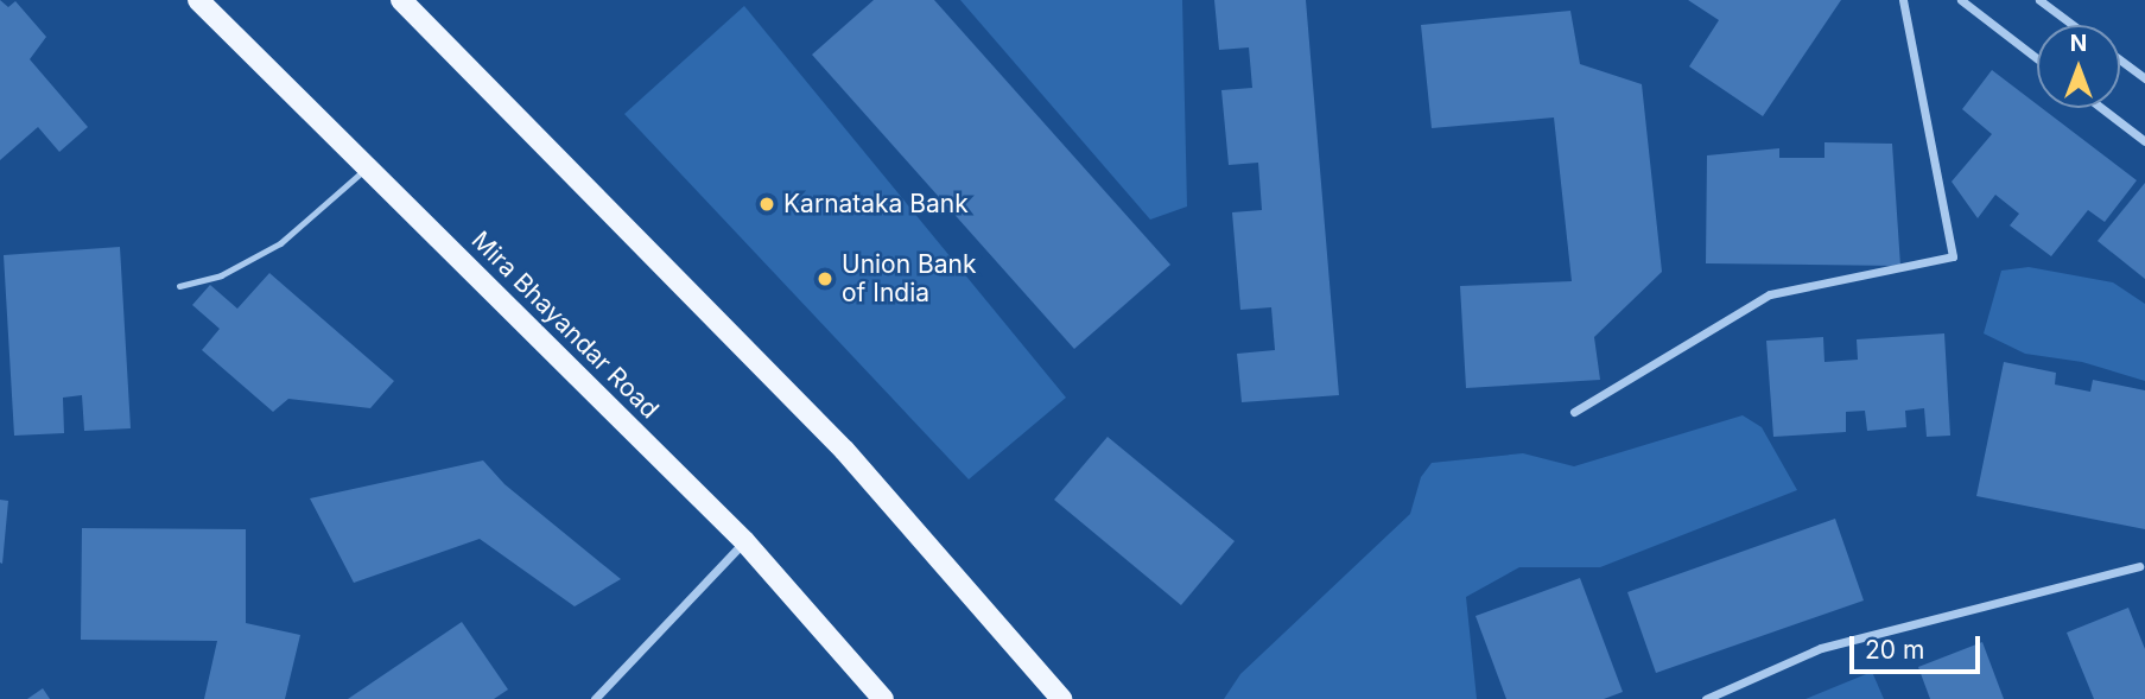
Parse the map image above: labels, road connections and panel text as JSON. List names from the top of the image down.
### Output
{
  "streets": {
    "main road": ["Mira Bhayandar Road"]
  },
  "places": ["Karnataka Bank", "Union Bank of India"],
  "scale_bar": "20 m",
  "north": "top"
}
